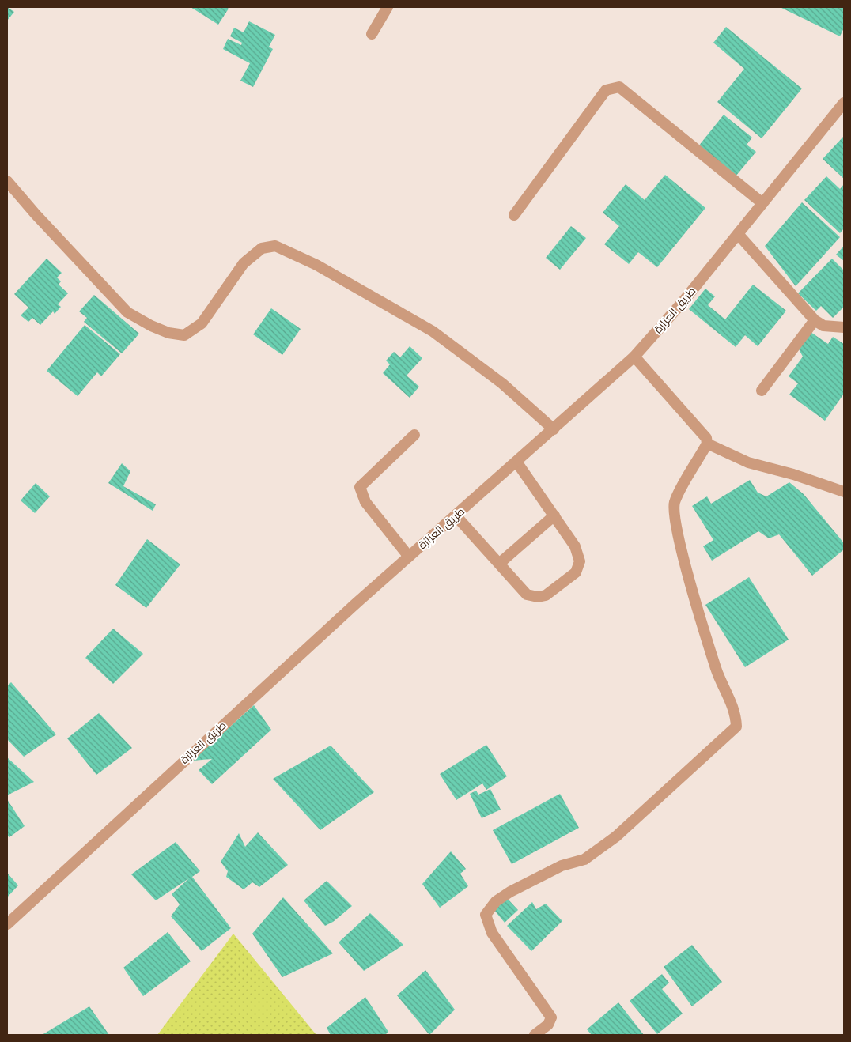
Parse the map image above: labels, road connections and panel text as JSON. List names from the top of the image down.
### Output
{
  "streets": {
    "street": ["طريق العزازة"]
  }
}
